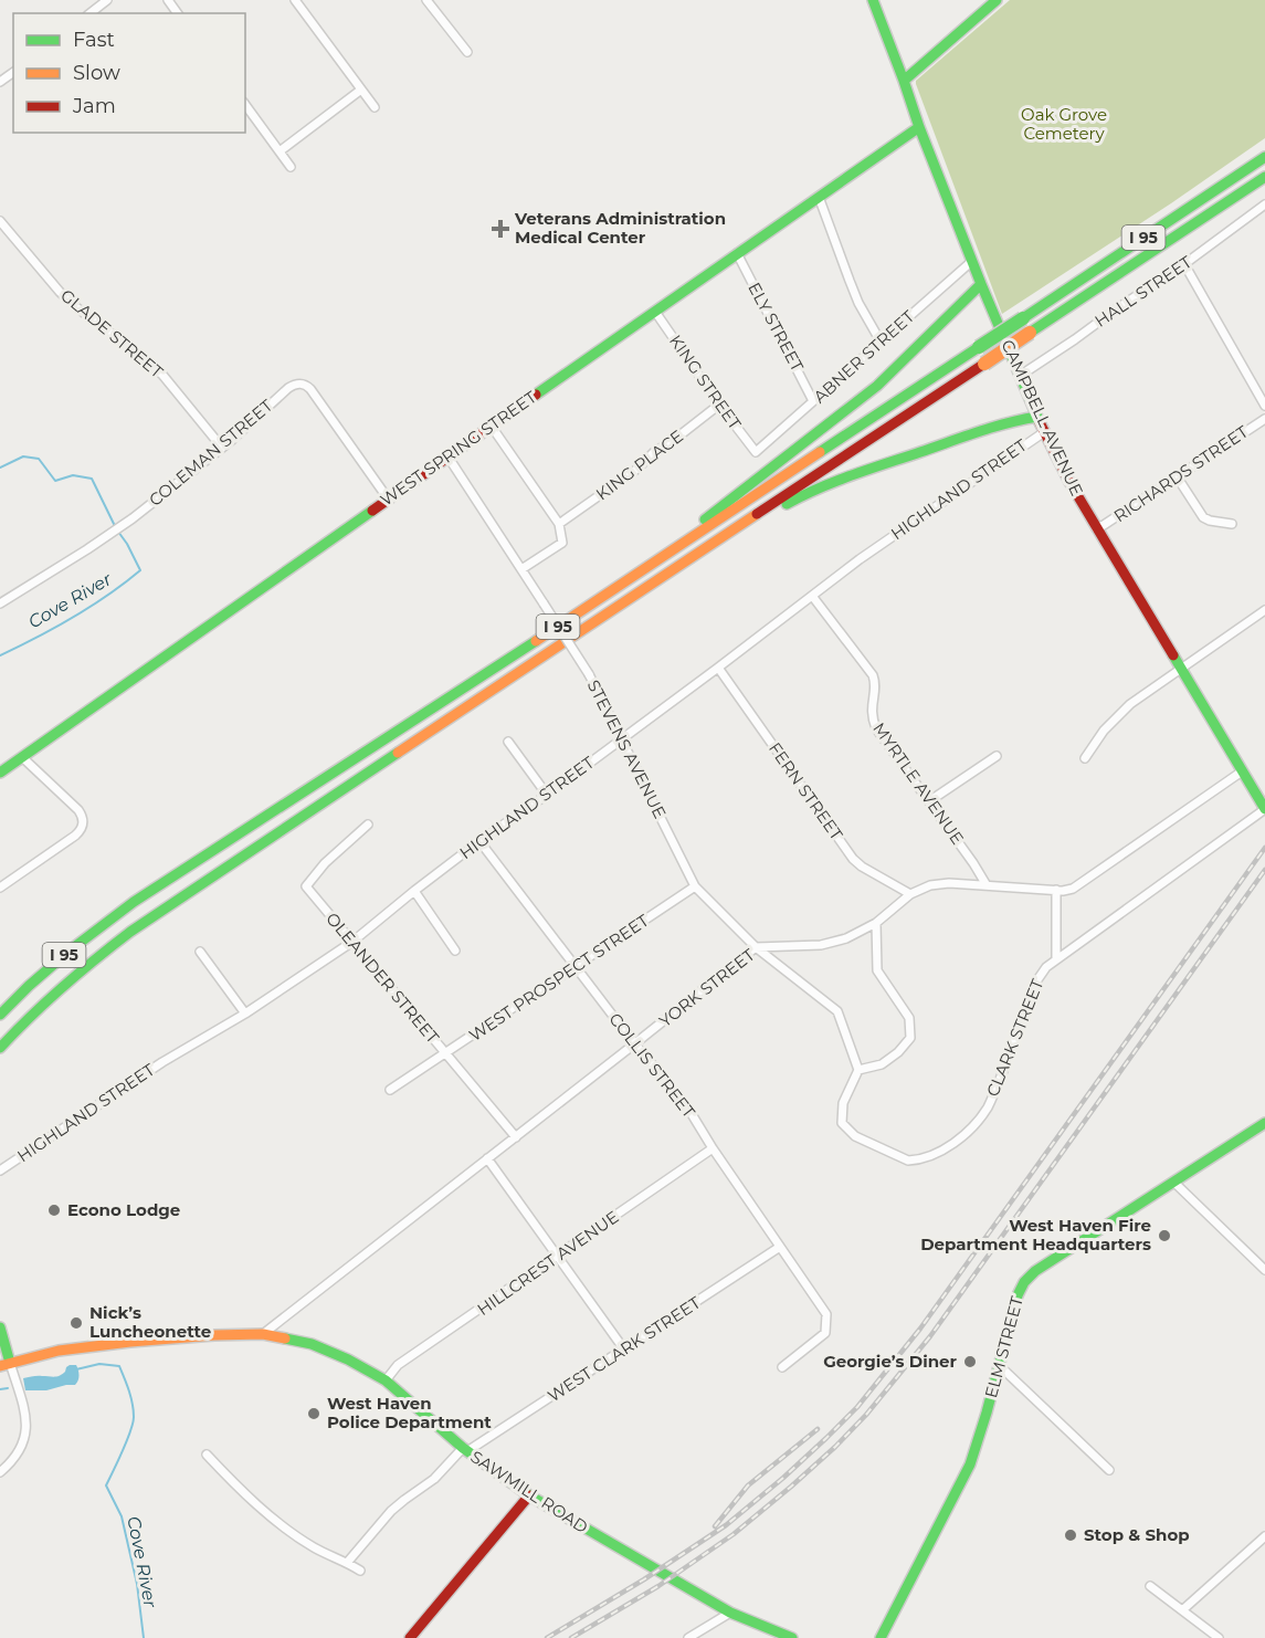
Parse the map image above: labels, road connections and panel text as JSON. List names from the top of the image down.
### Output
{
  "streets": {
    "main road": [
      "I 95",
      "CAMPBELL AVENUE",
      "WEST SPRING STREET",
      "ELM STREET",
      "SAWMILL ROAD"
    ],
    "street": [
      "HALL STREET",
      "ELY STREET",
      "GLADE STREET",
      "ABNER STREET",
      "KING STREET",
      "COLEMAN STREET",
      "KING PLACE",
      "RICHARDS STREET",
      "HIGHLAND STREET",
      "STEVENS AVENUE",
      "MYRTLE AVENUE",
      "FERN STREET",
      "OLEANDER STREET",
      "WEST PROSPECT STREET",
      "YORK STREET",
      "CLARK STREET",
      "COLLIS STREET",
      "HILLCREST AVENUE",
      "WEST CLARK STREET"
    ]
  },
  "crossings": [
    ["HALL STREET", "CAMPBELL AVENUE"],
    ["ELY STREET", "ABNER STREET"],
    ["ELY STREET", "WEST SPRING STREET"],
    ["GLADE STREET", "COLEMAN STREET"],
    ["ABNER STREET", "KING STREET"],
    ["ABNER STREET", "CAMPBELL AVENUE"],
    ["KING STREET", "WEST SPRING STREET"],
    ["KING STREET", "KING PLACE"],
    ["CAMPBELL AVENUE", "WEST SPRING STREET"],
    ["CAMPBELL AVENUE", "RICHARDS STREET"],
    ["CAMPBELL AVENUE", "HIGHLAND STREET"],
    ["CAMPBELL AVENUE", "YORK STREET"],
    ["CAMPBELL AVENUE", "CLARK STREET"],
    ["WEST SPRING STREET", "COLEMAN STREET"],
    ["WEST SPRING STREET", "STEVENS AVENUE"],
    ["HIGHLAND STREET", "STEVENS AVENUE"],
    ["HIGHLAND STREET", "MYRTLE AVENUE"],
    ["HIGHLAND STREET", "FERN STREET"],
    ["HIGHLAND STREET", "OLEANDER STREET"],
    ["HIGHLAND STREET", "COLLIS STREET"],
    ["STEVENS AVENUE", "WEST PROSPECT STREET"],
    ["STEVENS AVENUE", "YORK STREET"],
    ["STEVENS AVENUE", "CLARK STREET"],
    ["MYRTLE AVENUE", "YORK STREET"],
    ["FERN STREET", "YORK STREET"],
    ["OLEANDER STREET", "WEST PROSPECT STREET"],
    ["OLEANDER STREET", "YORK STREET"],
    ["WEST PROSPECT STREET", "COLLIS STREET"],
    ["YORK STREET", "COLLIS STREET"],
    ["YORK STREET", "SAWMILL ROAD"],
    ["COLLIS STREET", "HILLCREST AVENUE"],
    ["COLLIS STREET", "WEST CLARK STREET"],
    ["HILLCREST AVENUE", "SAWMILL ROAD"],
    ["WEST CLARK STREET", "SAWMILL ROAD"]
  ],
  "water": ["Cove River"],
  "parks": ["Oak Grove Cemetery"],
  "places": {
    "health": ["Veterans Administration Medical Center"],
    "other": [
      "Econo Lodge",
      "West Haven Fire Department Headquarters",
      "Nick’s Luncheonette",
      "Georgie’s Diner",
      "West Haven Police Department",
      "Stop & Shop"
    ]
  },
  "legend": ["Fast", "Slow", "Jam"]
}
